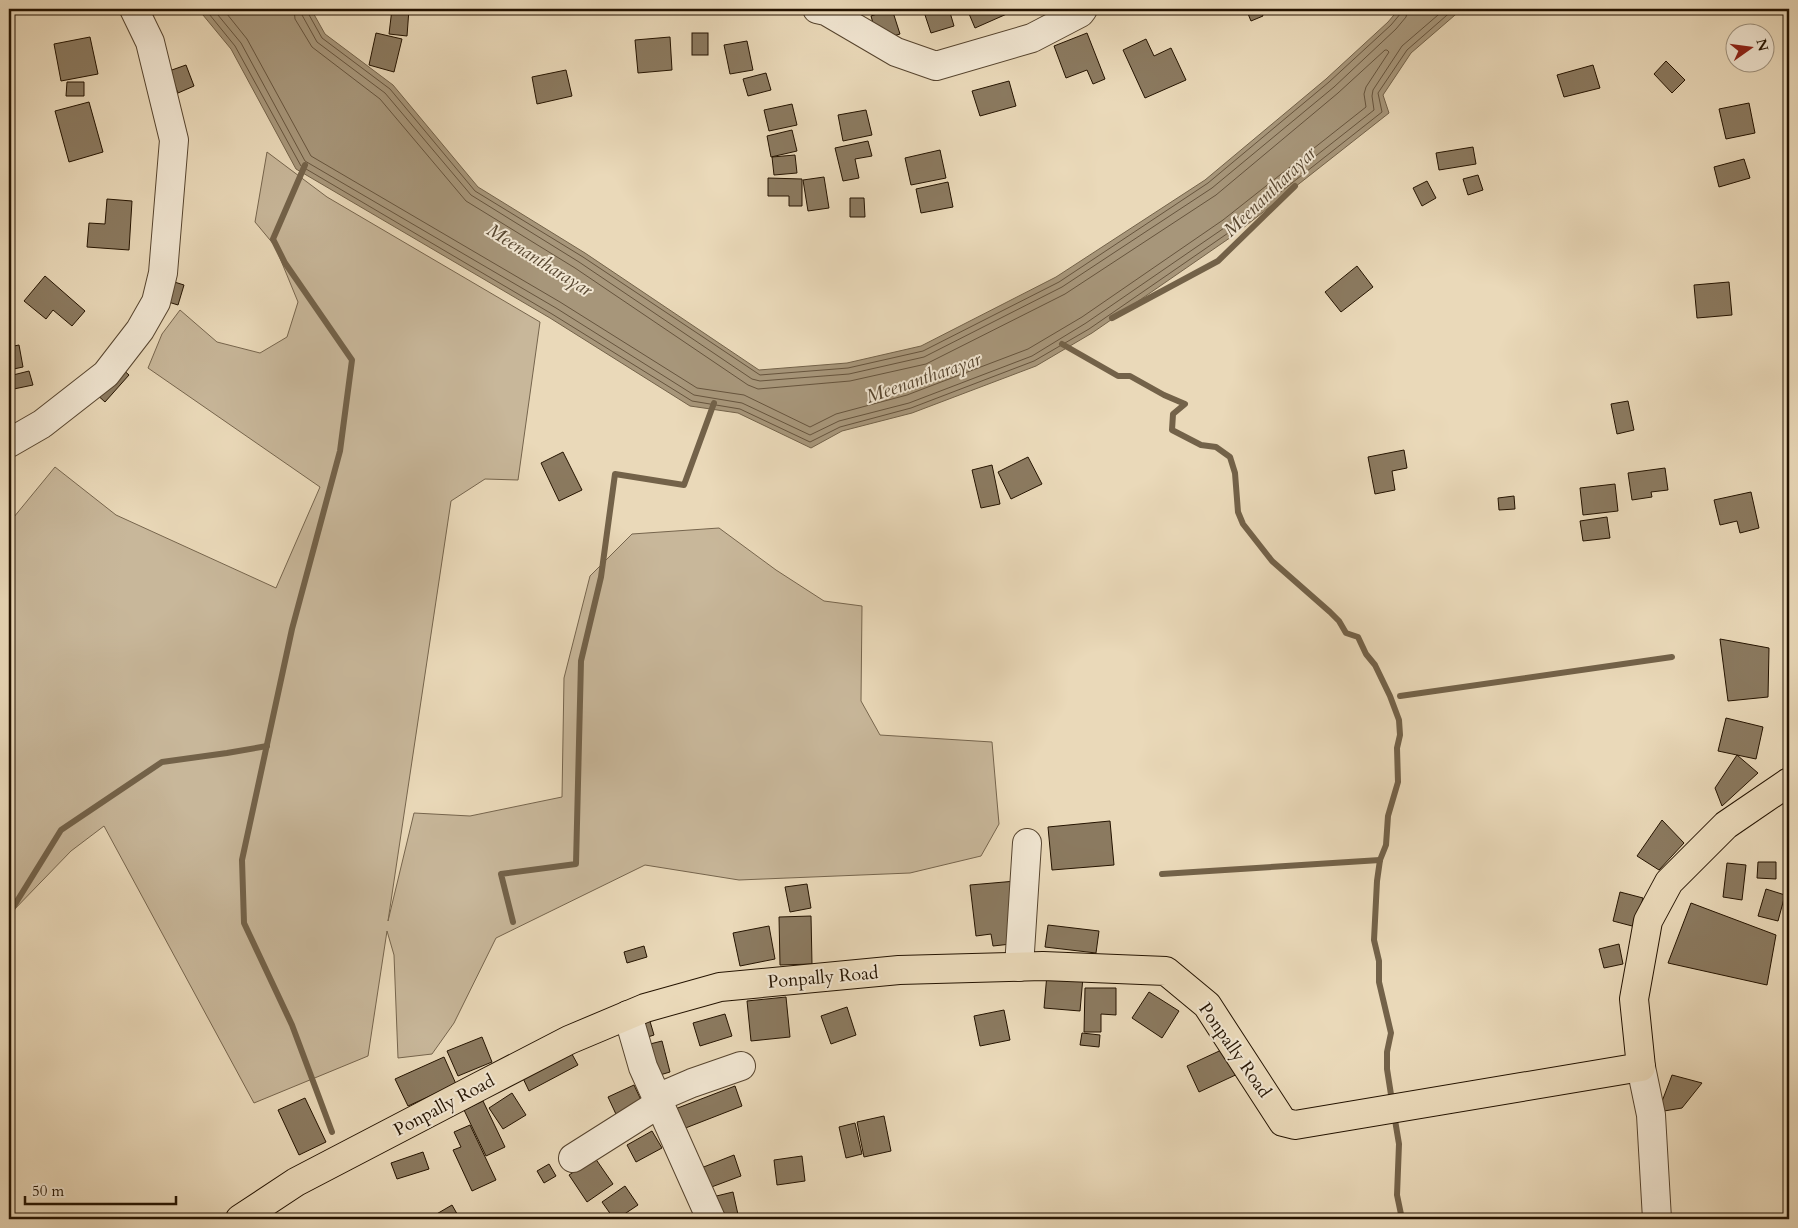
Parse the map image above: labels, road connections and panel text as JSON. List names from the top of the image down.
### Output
{
  "streets": {
    "main road": ["Ponpally Road"]
  },
  "water": ["Meenantharayar"],
  "scale_bar": "50 m",
  "north": "right"
}
